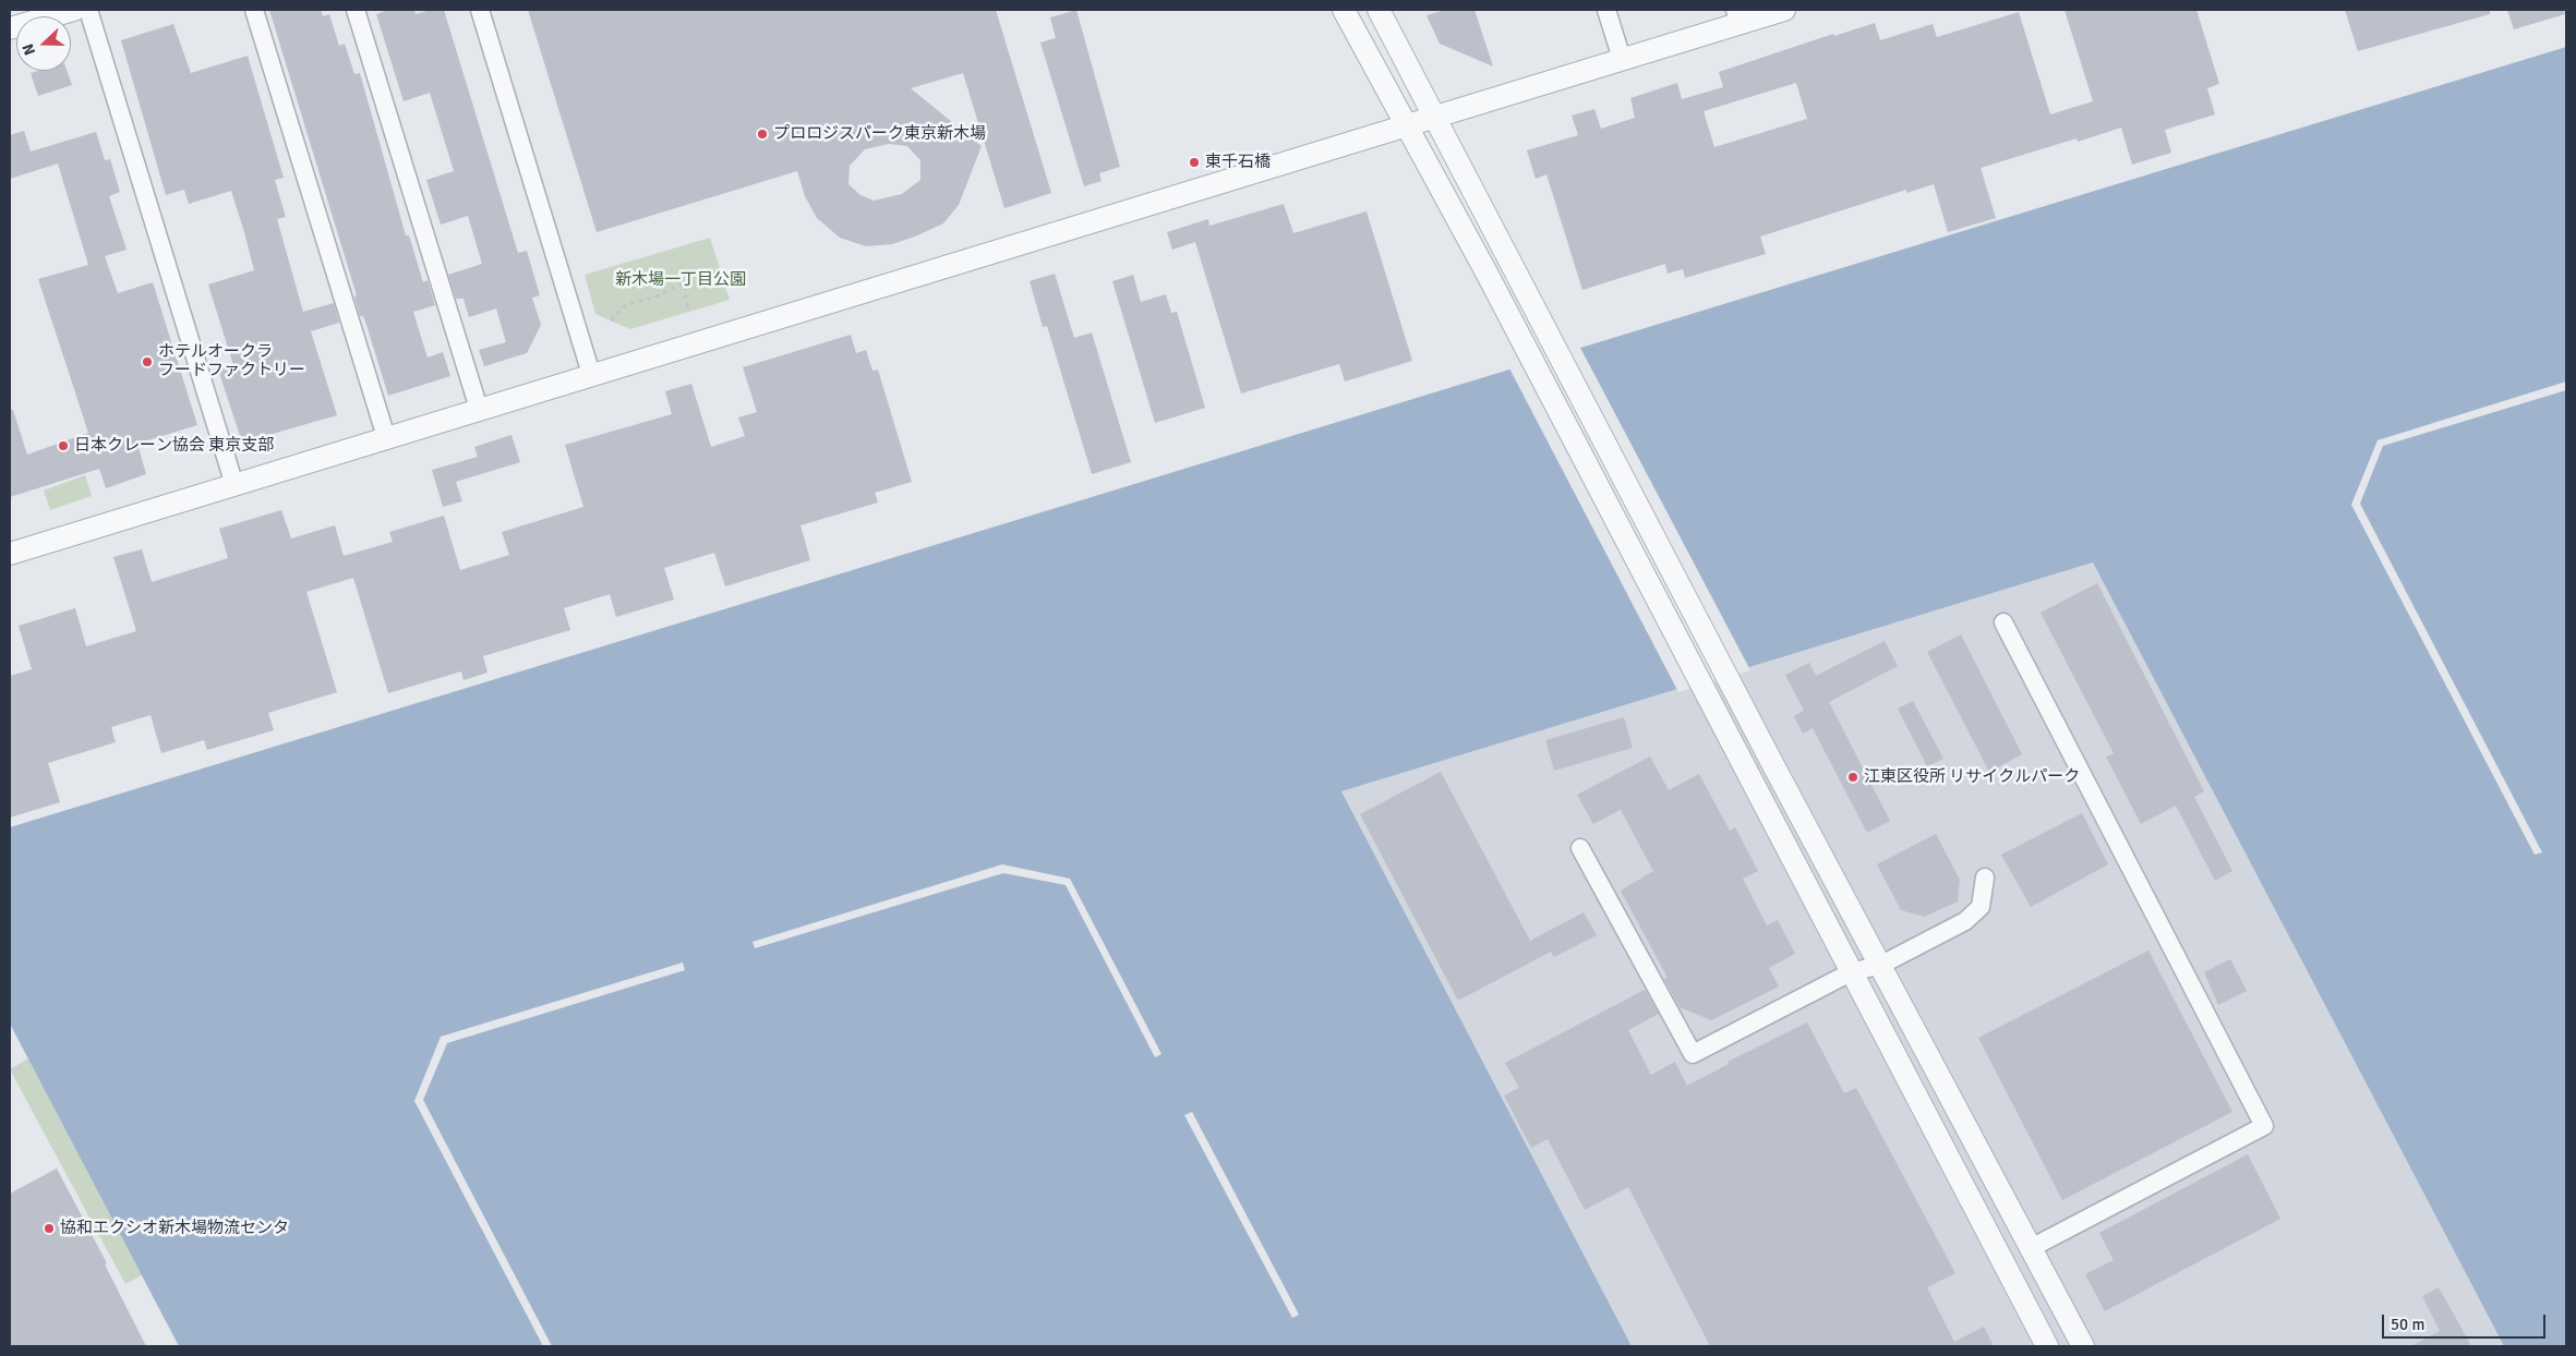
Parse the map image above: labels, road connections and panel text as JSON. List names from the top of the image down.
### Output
{
  "parks": ["新木場一丁目公園"],
  "places": [
    "プロロジスパーク東京新木場",
    "東千石橋",
    "ホテルオークラ フードファクトリー",
    "日本クレーン協会 東京支部",
    "江東区役所 リサイクルパーク",
    "協和エクシオ新木場物流センタ"
  ],
  "scale_bar": "50 m",
  "north": "left"
}
